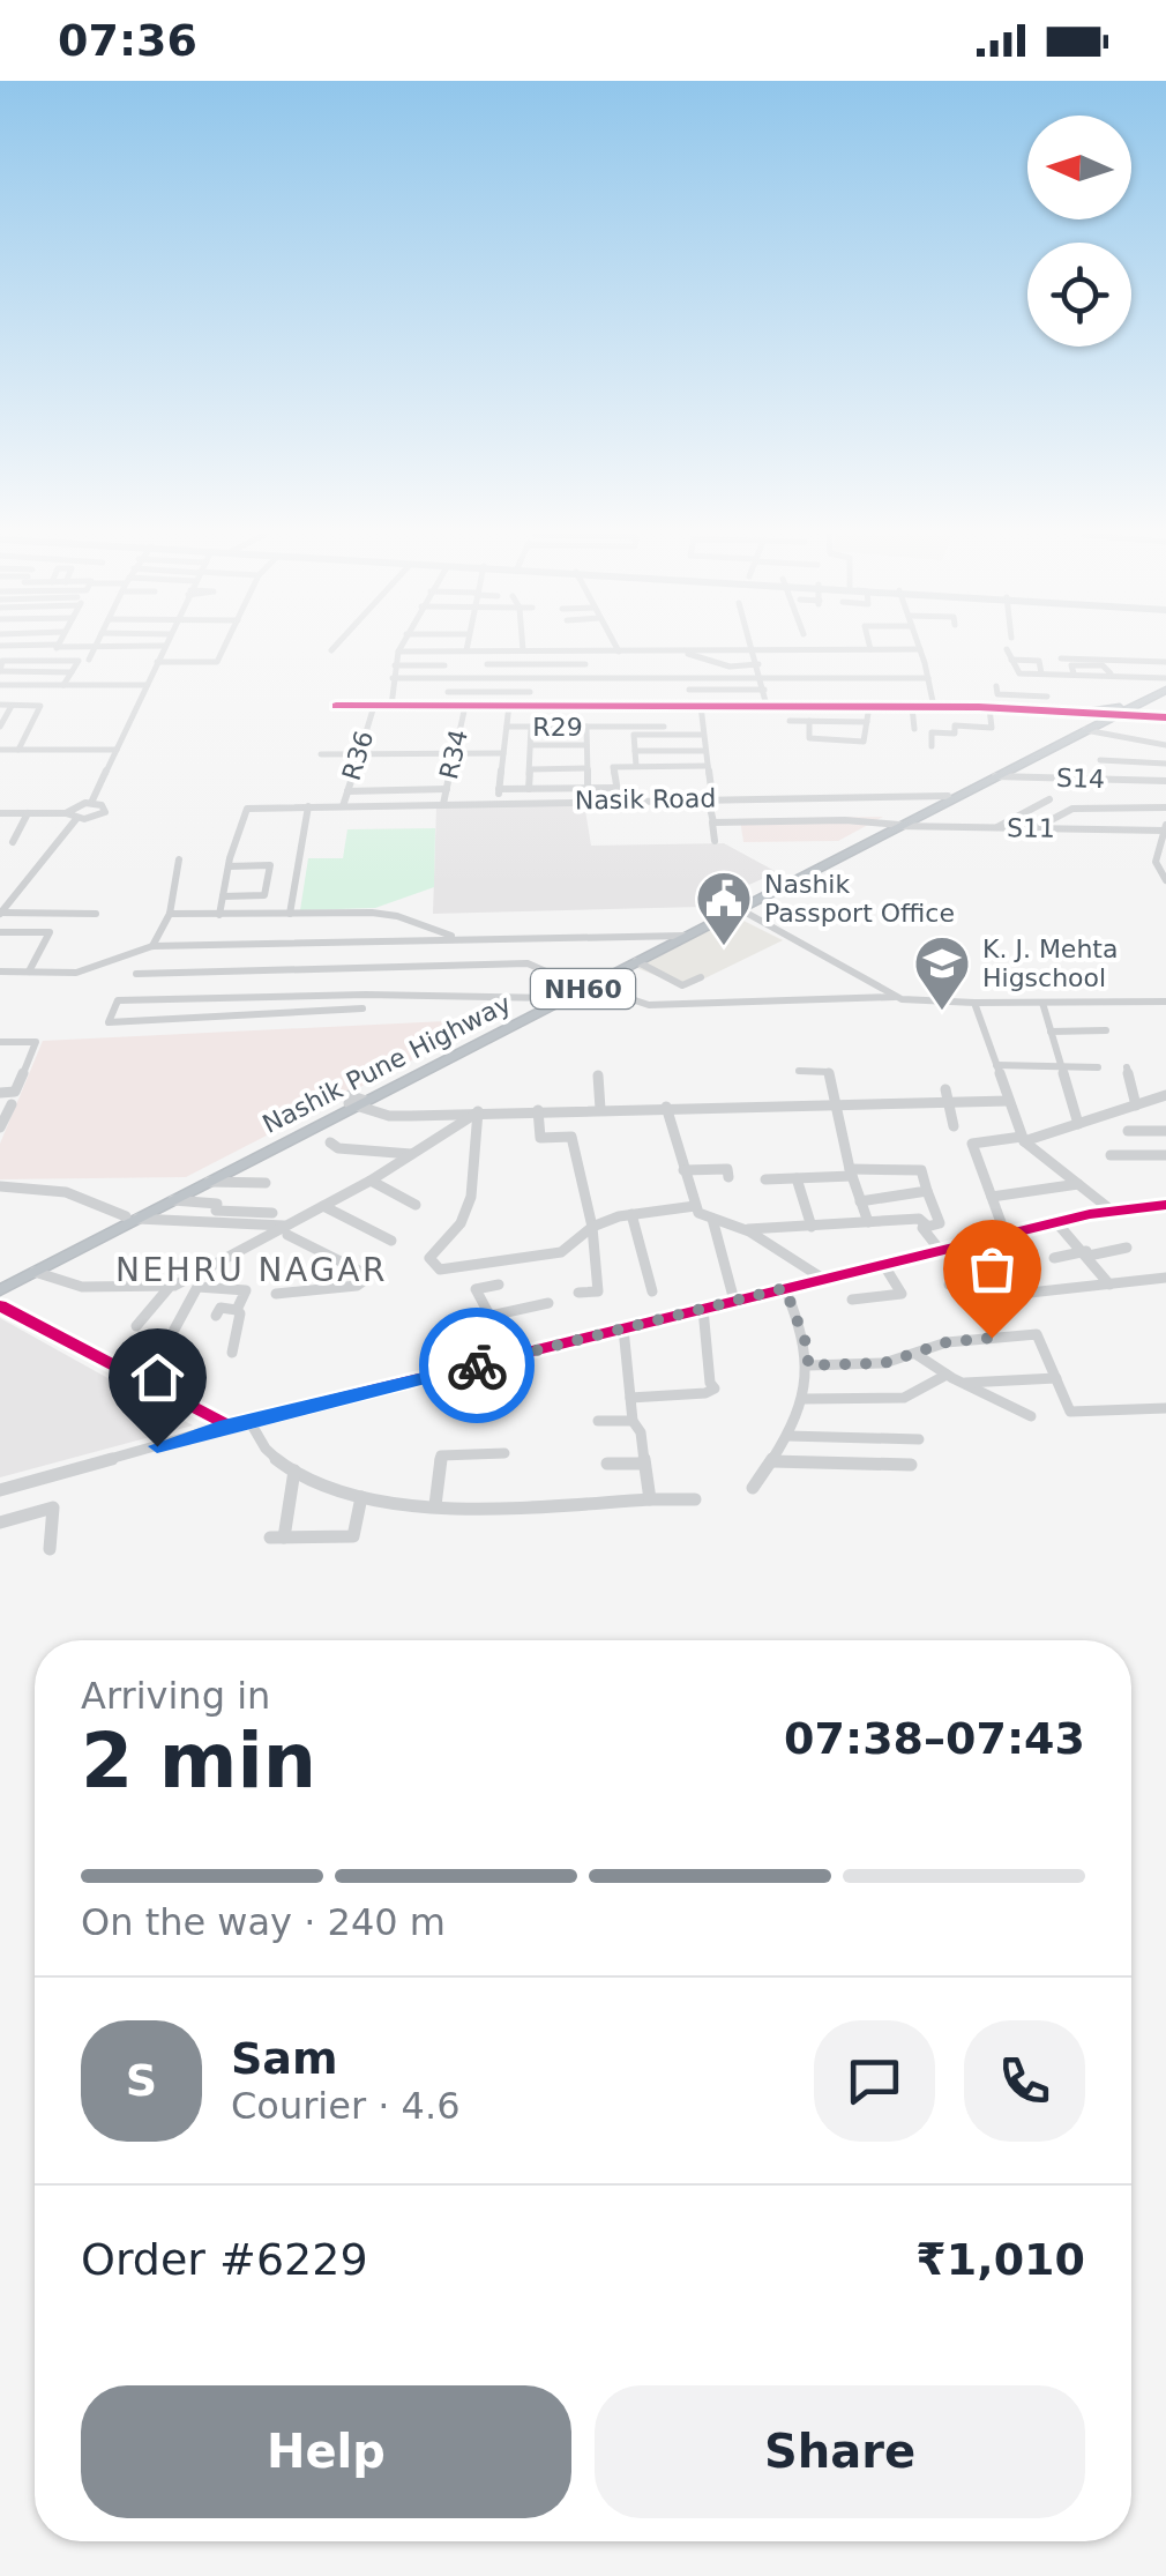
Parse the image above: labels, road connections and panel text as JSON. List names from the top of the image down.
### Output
{
  "streets": {
    "highway": ["NH60", "Nashik Pune Highway"],
    "street": [
      "R29",
      "R34",
      "R36",
      "S14",
      "Nasik Road",
      "S11"
    ]
  },
  "crossings": [
    ["R34", "Nasik Road"],
    ["R36", "Nasik Road"],
    ["S14", "Nashik Pune Highway"],
    ["Nasik Road", "Nashik Pune Highway"],
    ["S11", "Nashik Pune Highway"]
  ],
  "districts": ["NEHRU NAGAR"],
  "places": {
    "public building": ["Nashik Passport Office"],
    "school or university": ["K. J. Mehta Higschool"]
  },
  "north": "left",
  "page": {
    "status": "07:36",
    "heading": ["2 min", "Arriving in", "07:38–07:43"],
    "panel": [
      "Sam",
      "Courier · 4.6",
      "Order #6229",
      "₹1,010"
    ],
    "bar": "On the way · 240 m",
    "round": "S",
    "buttons": ["Help", "Share"]
  }
}
